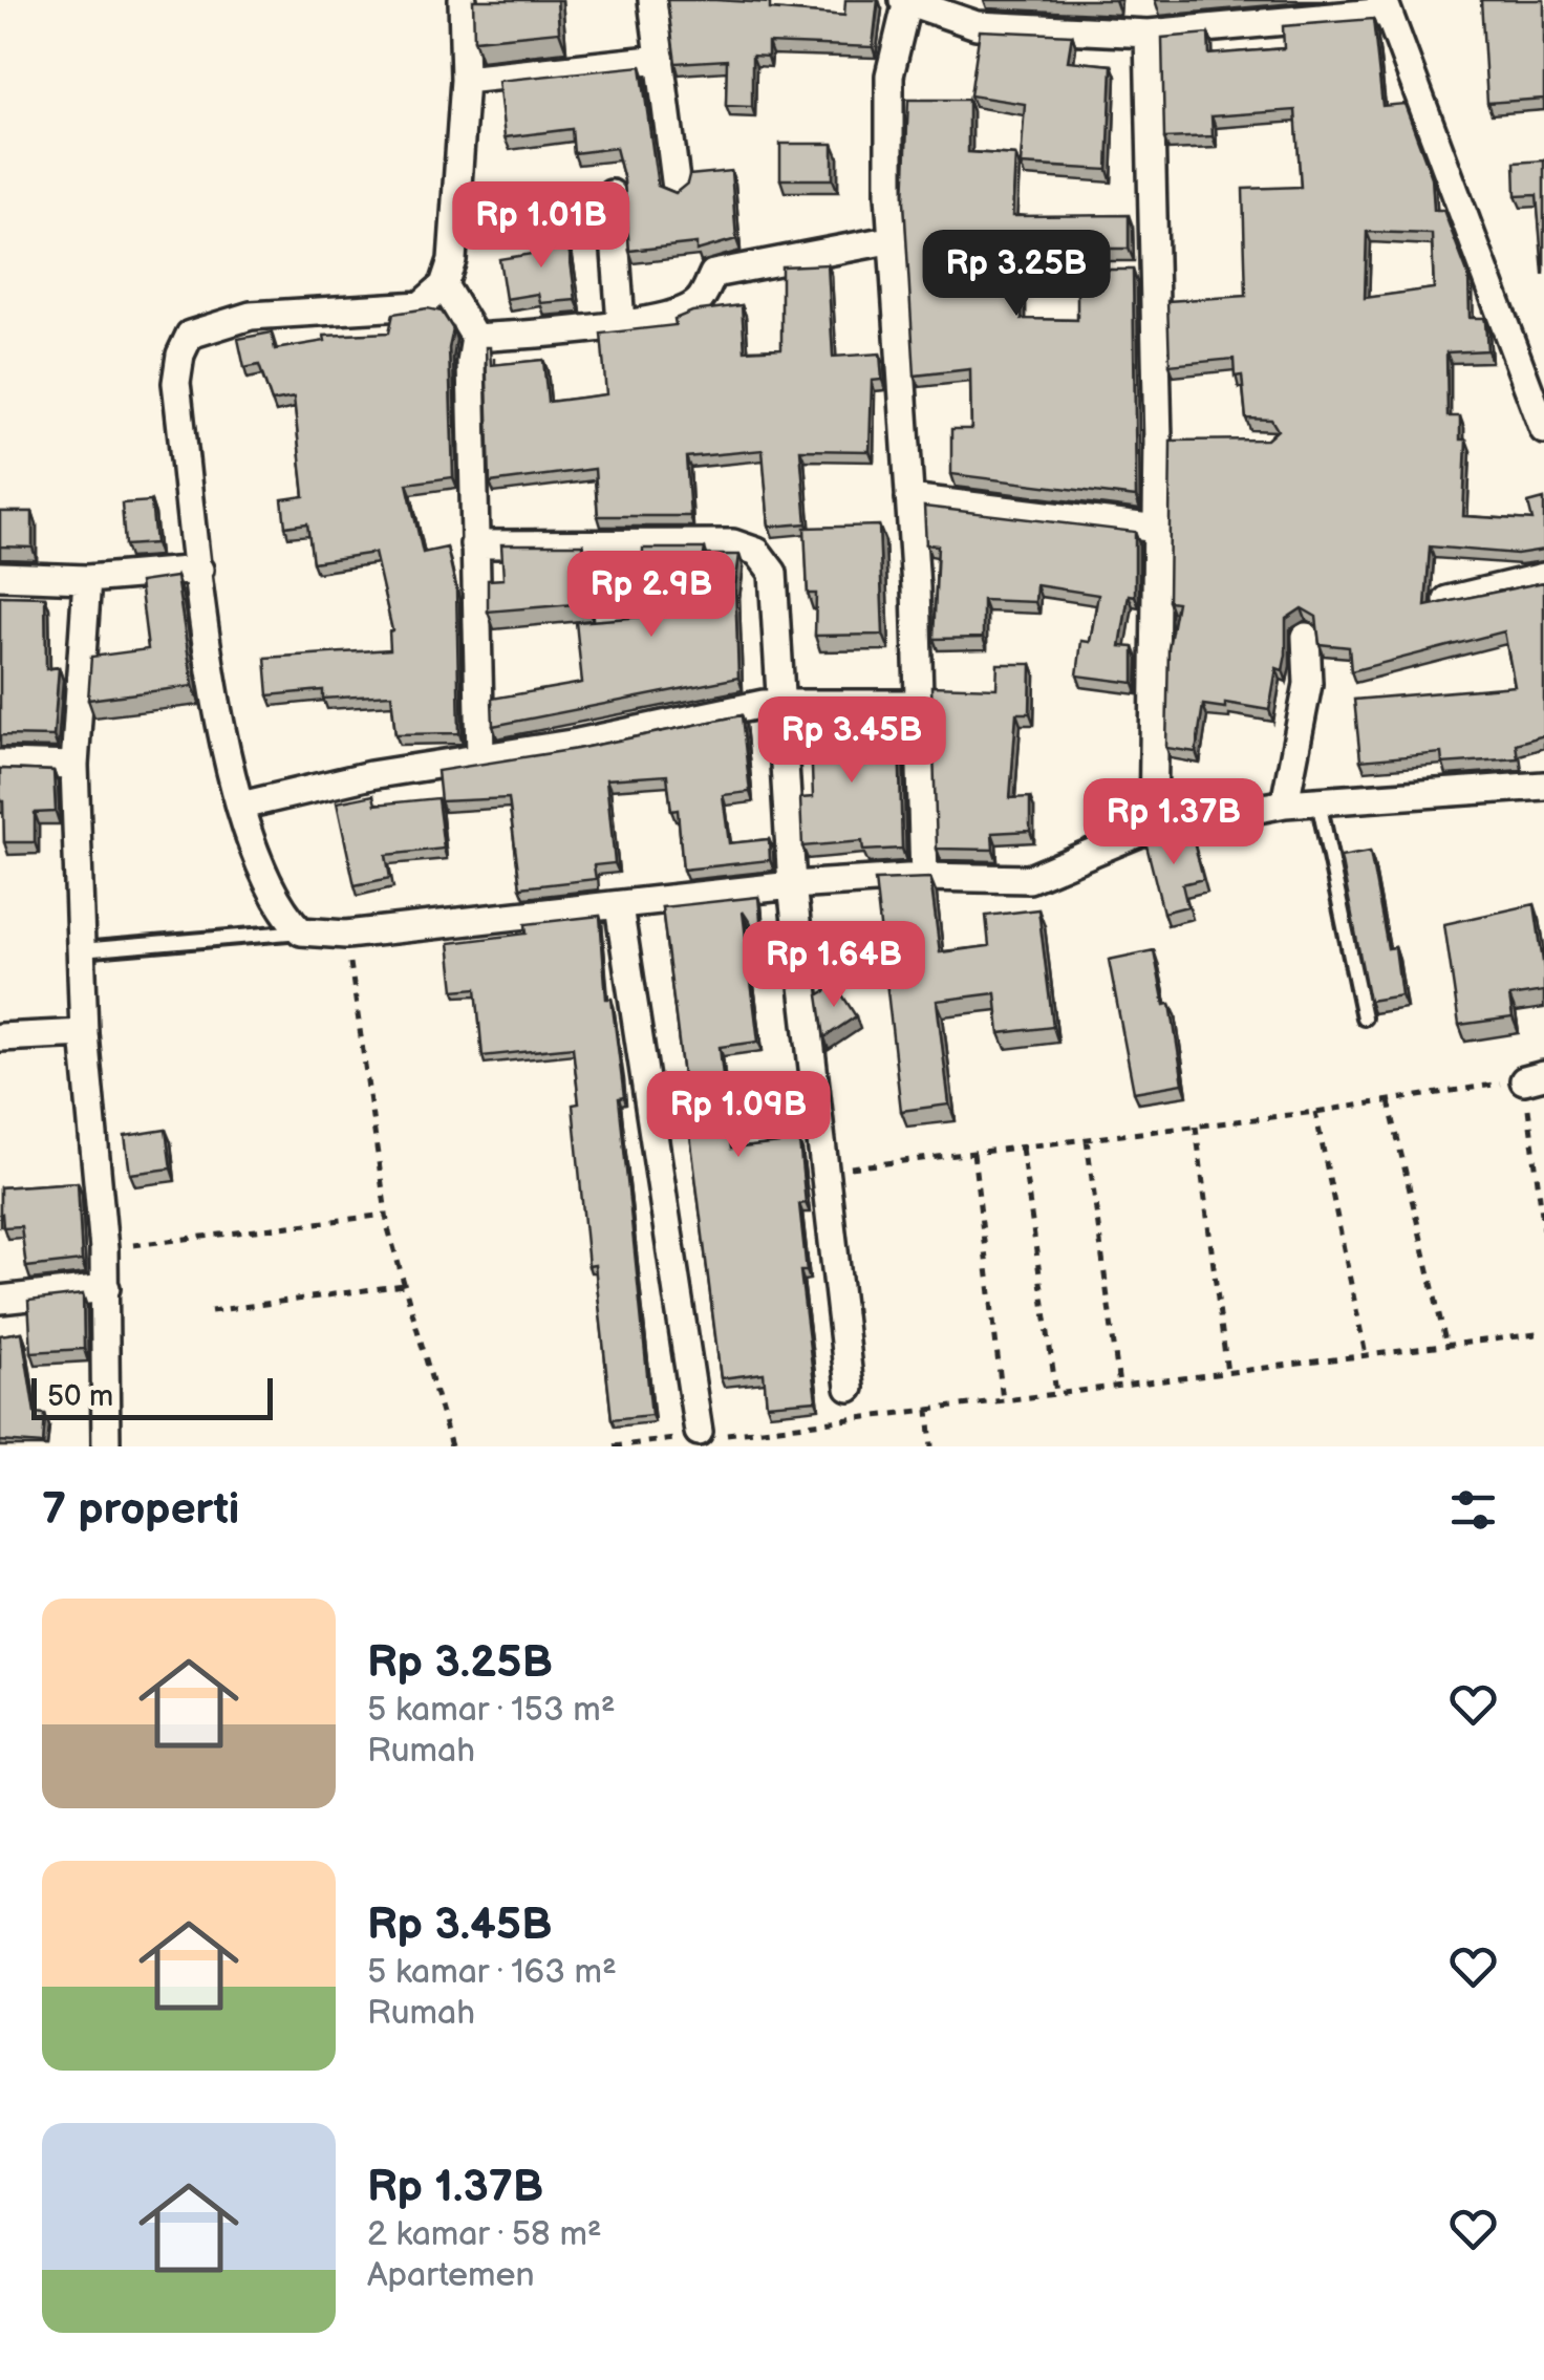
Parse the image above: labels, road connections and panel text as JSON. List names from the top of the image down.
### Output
{
  "scale_bar": "50 m",
  "page": {
    "price": [
      "Rp 1.01B",
      "Rp 3.25B",
      "Rp 2.9B",
      "Rp 3.45B",
      "Rp 1.37B",
      "Rp 1.64B",
      "Rp 1.09B"
    ],
    "scale": "50 m",
    "heading": "7 properti",
    "list": [
      {
        "name": "Rp 3.25B",
        "note": "5 kamar · 153 m² · Rumah"
      },
      {
        "name": "Rp 3.45B",
        "note": "5 kamar · 163 m² · Rumah"
      },
      {
        "name": "Rp 1.37B",
        "note": "2 kamar · 58 m² · Apartemen"
      }
    ]
  }
}
